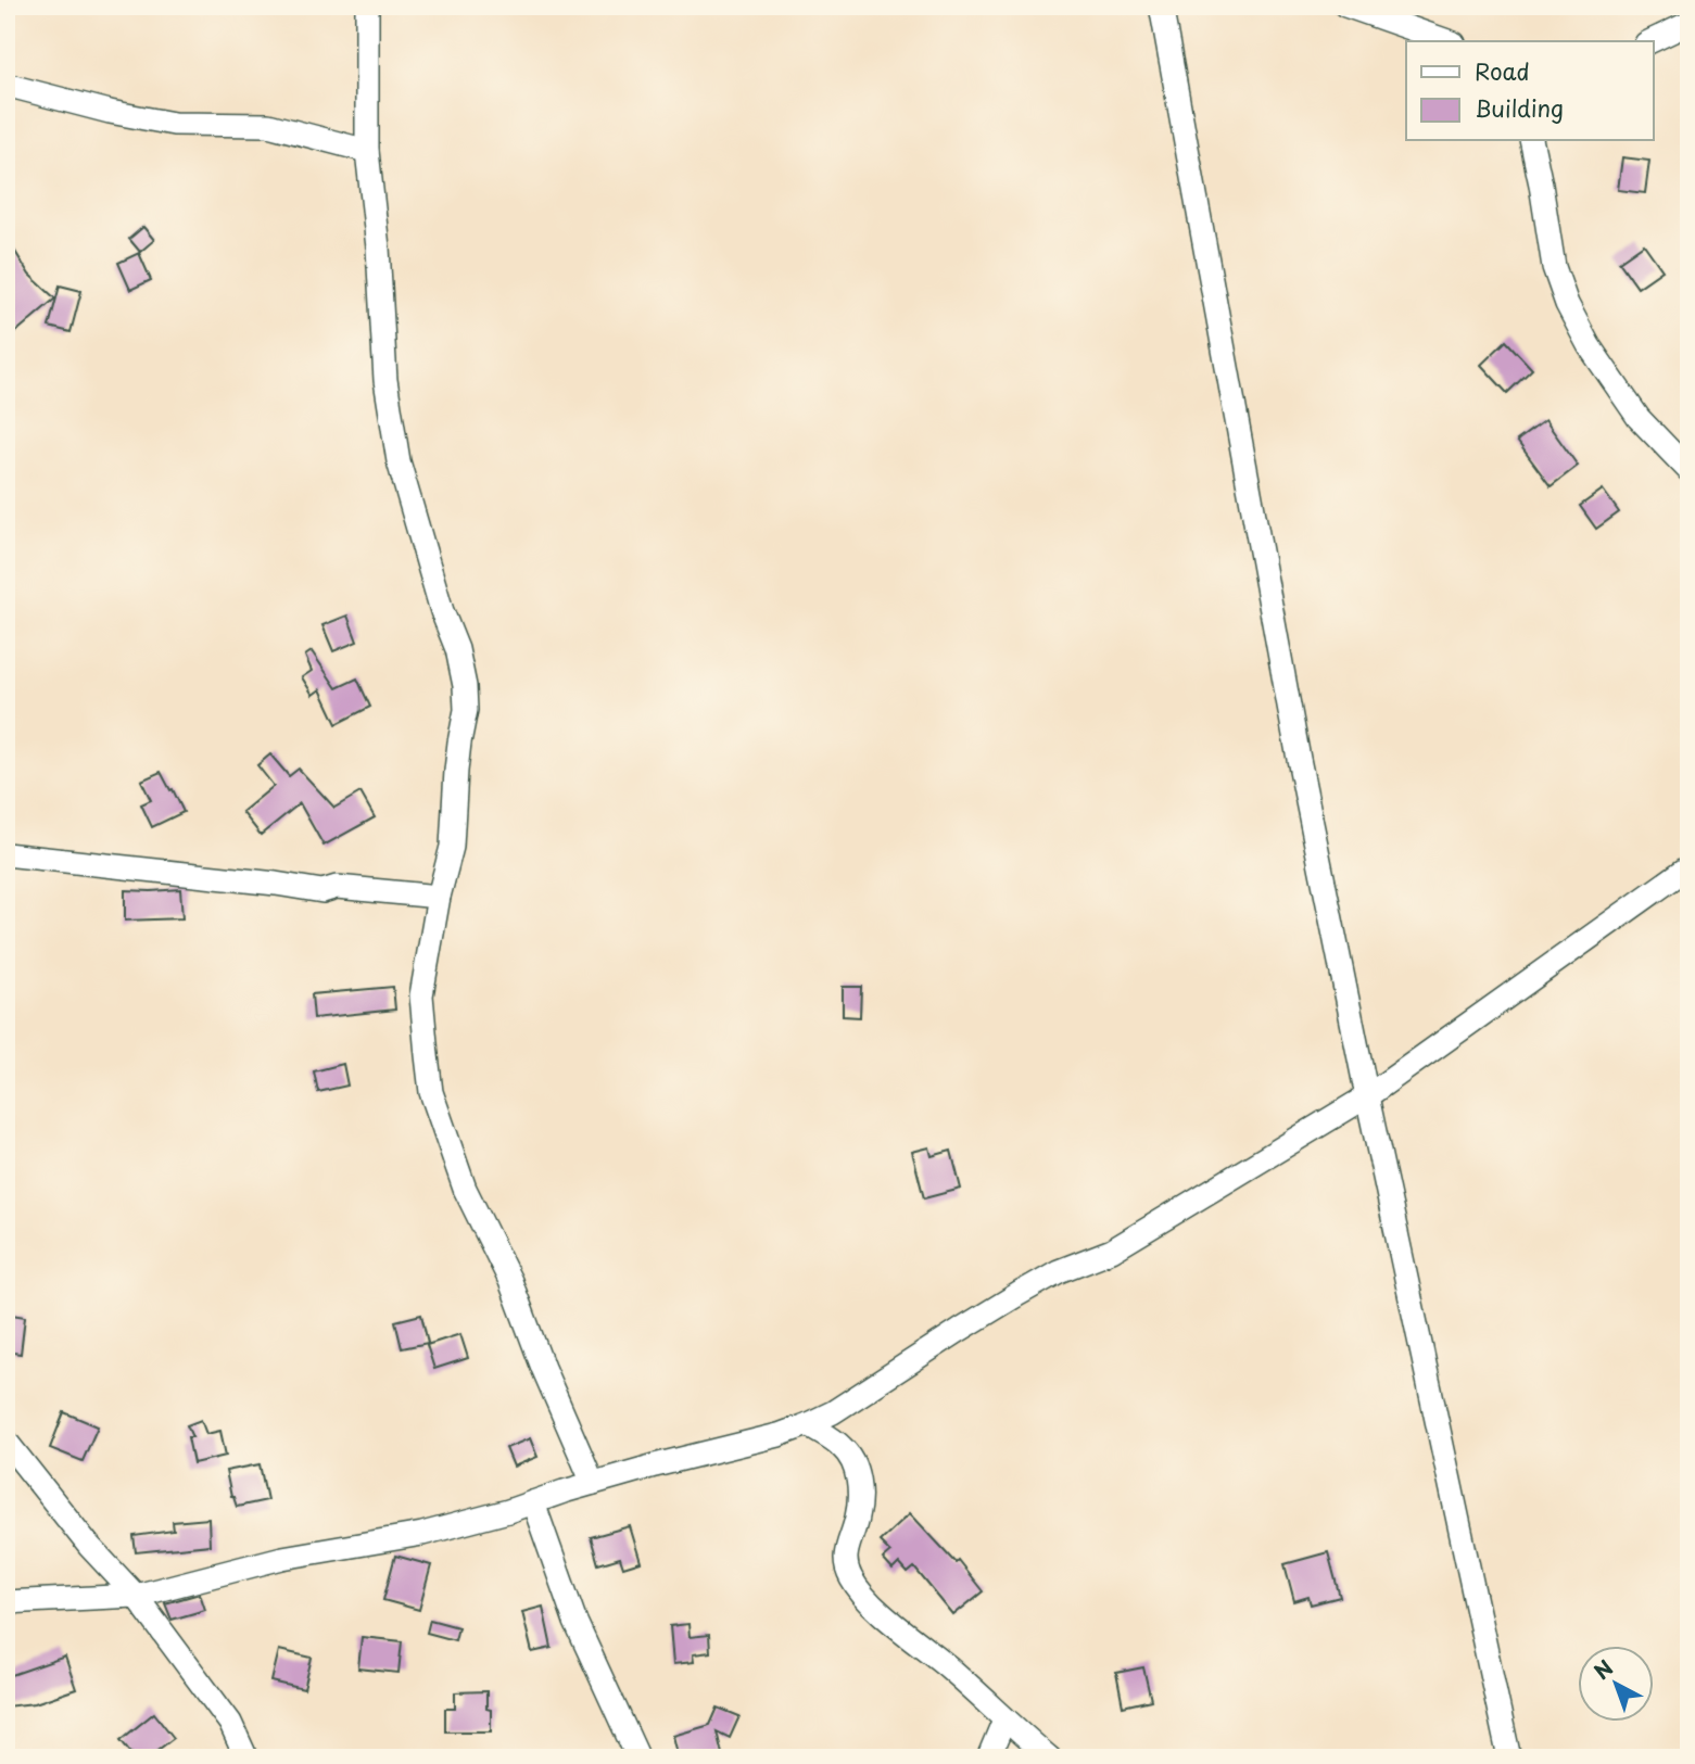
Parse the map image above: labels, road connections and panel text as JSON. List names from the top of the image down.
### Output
{
  "legend": ["Road", "Building"],
  "north": "top left"
}
